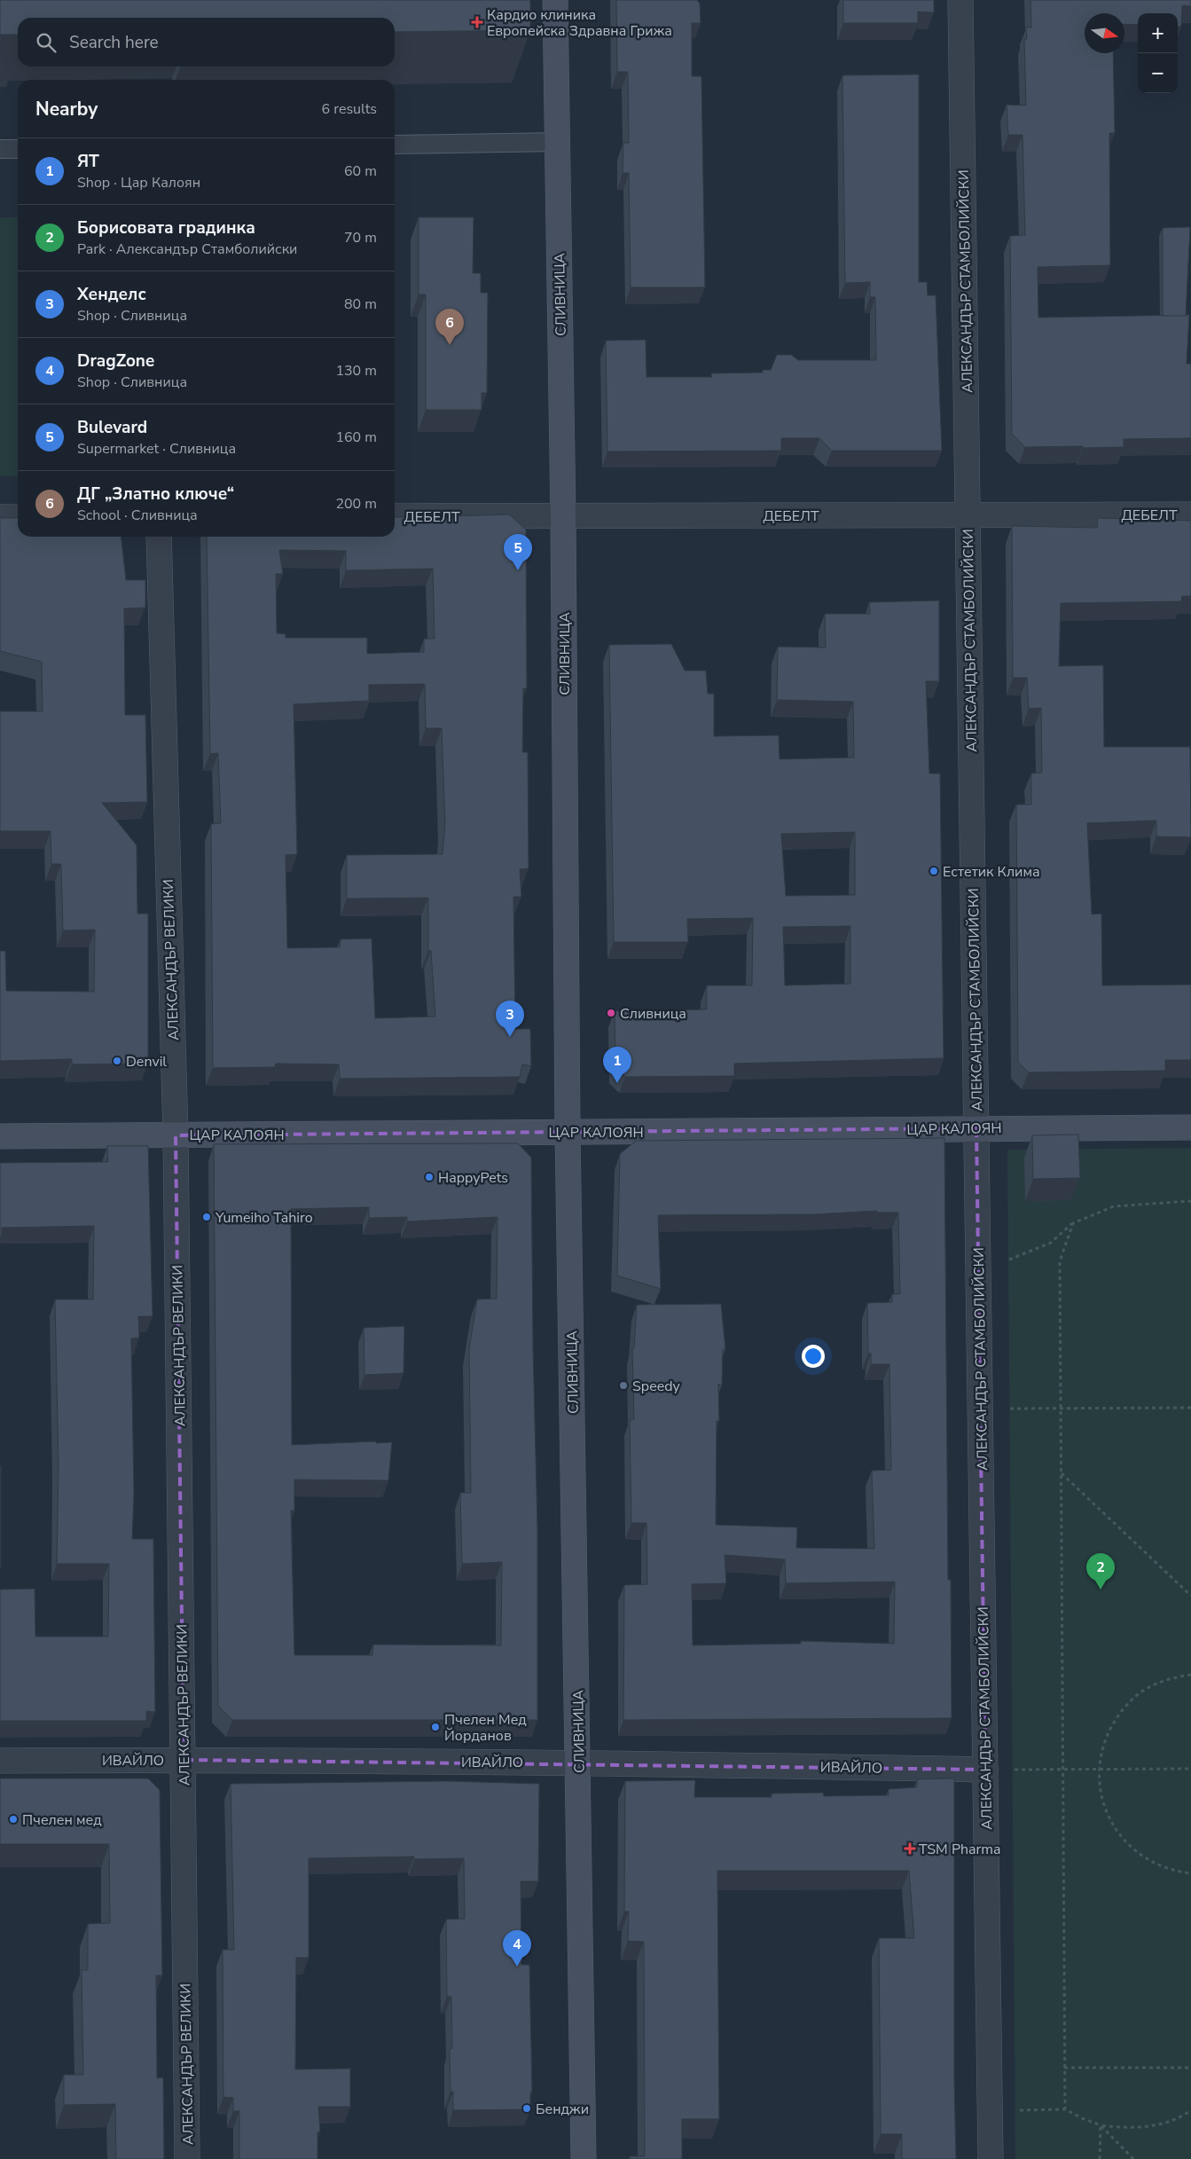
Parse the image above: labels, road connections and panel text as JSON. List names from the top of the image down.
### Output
{
  "streets": {
    "street": [
      "АЛЕКСАНДЪР СТАМБОЛИЙСКИ",
      "СЛИВНИЦА",
      "ДЕБЕЛТ",
      "АЛЕКСАНДЪР ВЕЛИКИ",
      "ЦАР КАЛОЯН",
      "ИВАЙЛО"
    ]
  },
  "crossings": [
    ["АЛЕКСАНДЪР СТАМБОЛИЙСКИ", "ДЕБЕЛТ"],
    ["АЛЕКСАНДЪР СТАМБОЛИЙСКИ", "ЦАР КАЛОЯН"],
    ["АЛЕКСАНДЪР СТАМБОЛИЙСКИ", "ИВАЙЛО"],
    ["СЛИВНИЦА", "ДЕБЕЛТ"],
    ["СЛИВНИЦА", "ЦАР КАЛОЯН"],
    ["СЛИВНИЦА", "ИВАЙЛО"],
    ["АЛЕКСАНДЪР ВЕЛИКИ", "ЦАР КАЛОЯН"],
    ["АЛЕКСАНДЪР ВЕЛИКИ", "ИВАЙЛО"]
  ],
  "places": {
    "health": ["Кардио клиника Европейска Здравна Грижа", "TSM Pharma"],
    "other": [
      "Естетик Клима",
      "Сливница",
      "Denvil",
      "HappyPets",
      "Yumeiho Tahiro",
      "Speedy",
      "Пчелен Мед Йорданов",
      "Пчелен мед",
      "Бенджи"
    ]
  },
  "north": "right",
  "page": {
    "map_buttons": ["+", "−"],
    "search": "Search here",
    "heading": ["Nearby", "6 results"],
    "list": [
      {
        "mark": "1",
        "name": "ЯТ",
        "note": "Shop · Цар Калоян",
        "value": "60 m"
      },
      {
        "mark": "2",
        "name": "Борисовата градинка",
        "note": "Park · Александър Стамболийски",
        "value": "70 m"
      },
      {
        "mark": "3",
        "name": "Хенделс",
        "note": "Shop · Сливница",
        "value": "80 m"
      },
      {
        "mark": "4",
        "name": "DragZone",
        "note": "Shop · Сливница",
        "value": "130 m"
      },
      {
        "mark": "5",
        "name": "Bulevard",
        "note": "Supermarket · Сливница",
        "value": "160 m"
      },
      {
        "mark": "6",
        "name": "ДГ „Златно ключе“",
        "note": "School · Сливница",
        "value": "200 m"
      }
    ],
    "pins": [
      "6",
      "5",
      "3",
      "1",
      "2",
      "4"
    ]
  }
}
